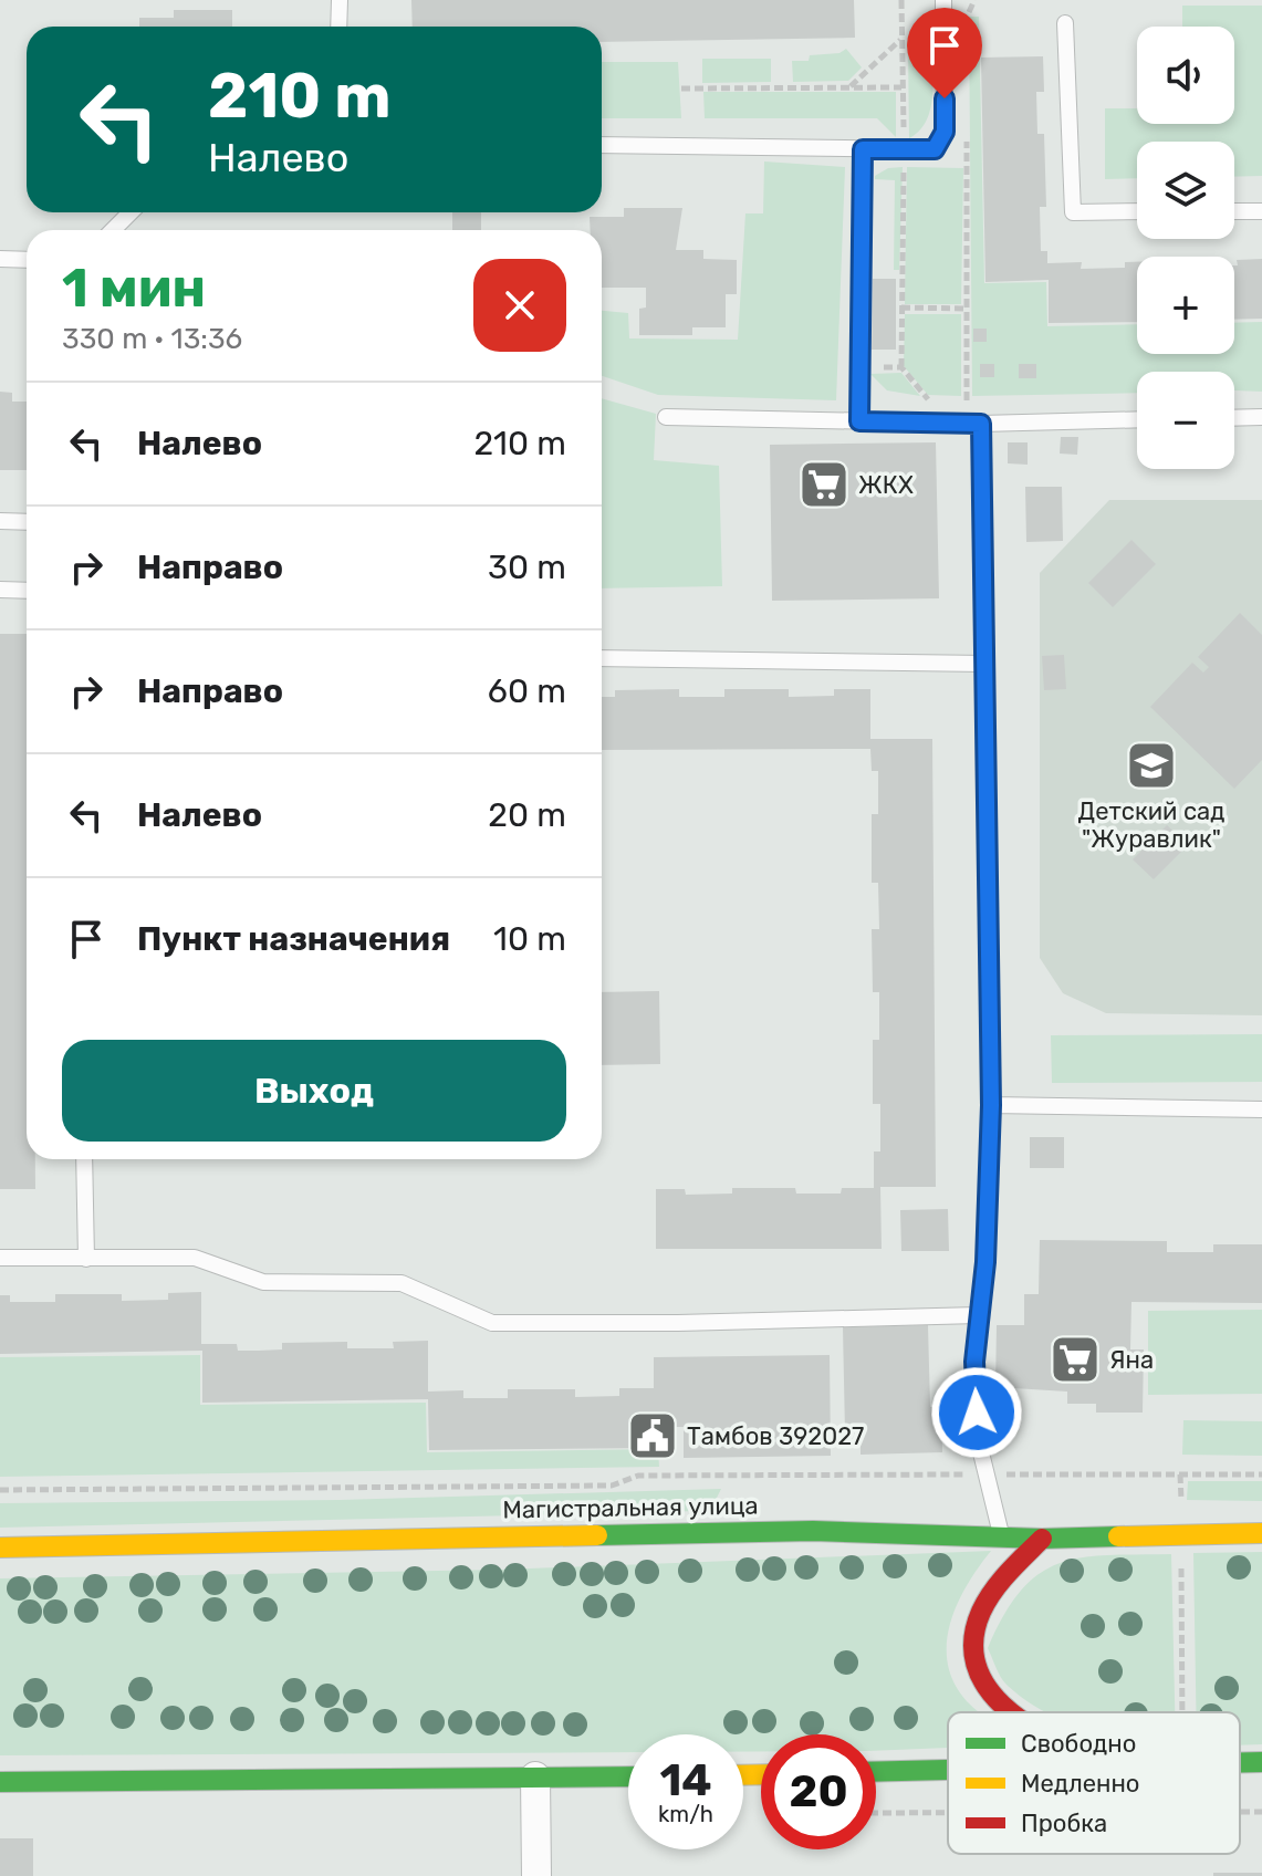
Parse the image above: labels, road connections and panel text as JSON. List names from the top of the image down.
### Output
{
  "streets": {
    "main road": ["Магистральная улица"]
  },
  "places": {
    "supermarket": ["ЖКХ", "Яна"],
    "school or university": ["Детский сад \"Журавлик\""],
    "public building": ["Тамбов 392027"]
  },
  "legend": ["Свободно", "Медленно", "Пробка"],
  "page": {
    "map_buttons": ["+", "−"],
    "turn": ["210 m", "Налево"],
    "heading": ["1 мин", "330 m · 13:36"],
    "list": [
      {
        "name": "Налево",
        "value": "210 m"
      },
      {
        "name": "Направо",
        "value": "30 m"
      },
      {
        "name": "Направо",
        "value": "60 m"
      },
      {
        "name": "Налево",
        "value": "20 m"
      },
      {
        "name": "Пункт назначения",
        "value": "10 m"
      }
    ],
    "buttons": "Выход",
    "speed": "14 km/h",
    "limit": "20"
  }
}
